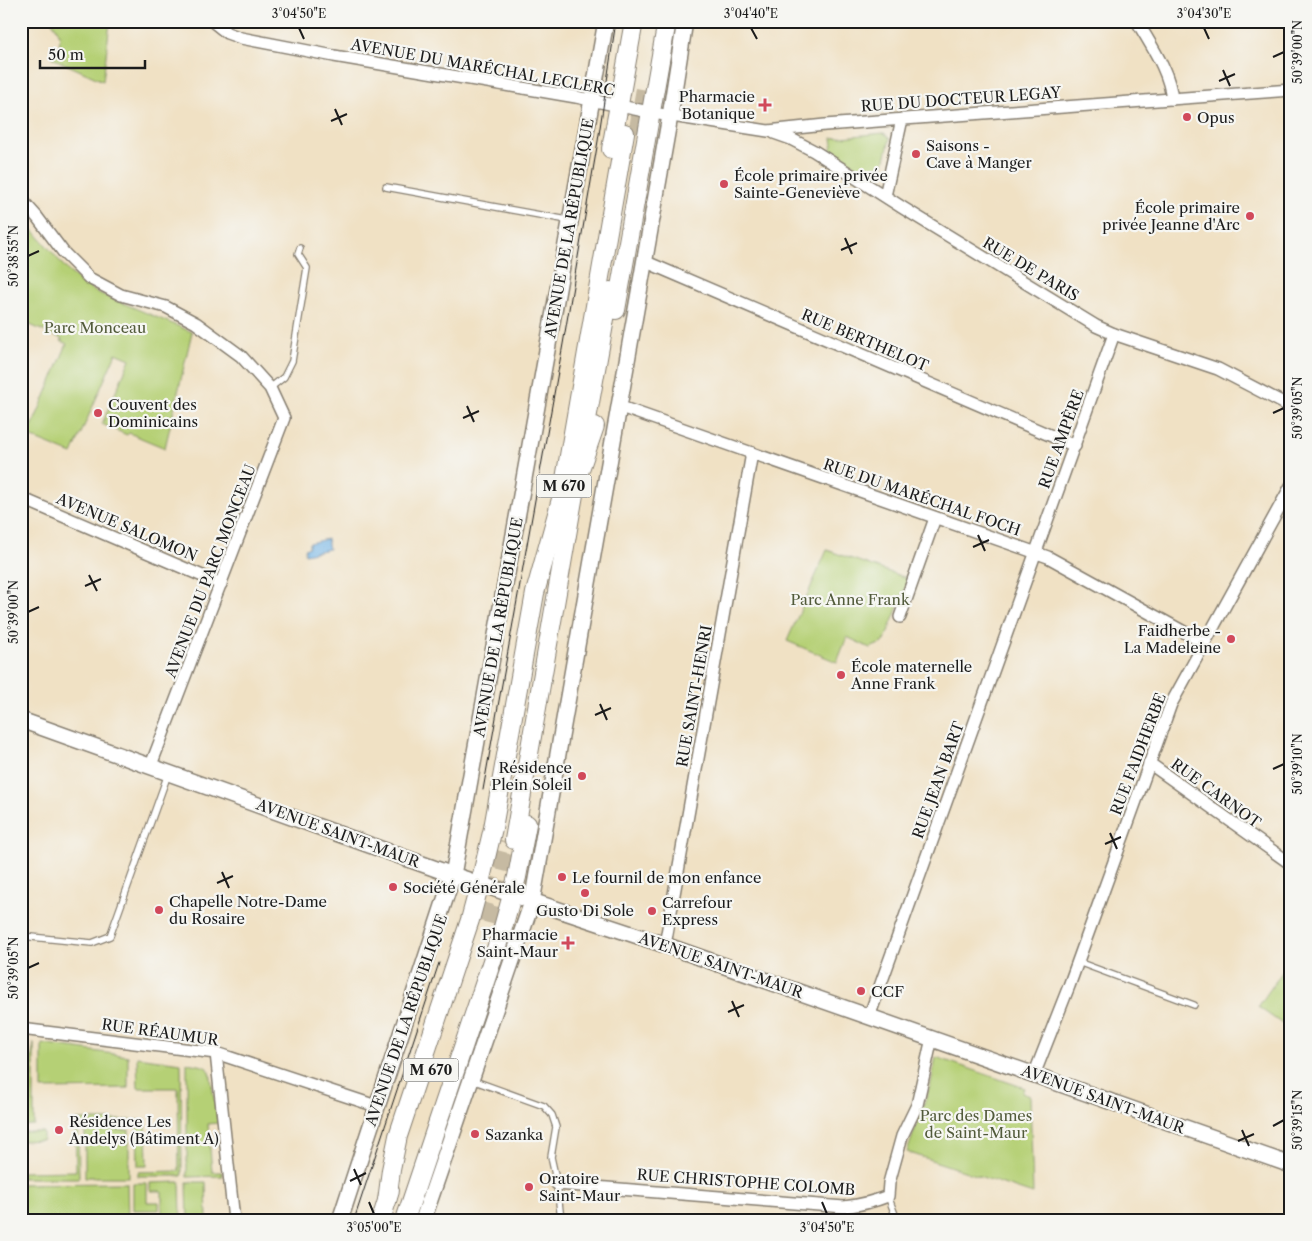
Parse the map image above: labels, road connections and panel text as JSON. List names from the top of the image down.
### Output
{
  "streets": {
    "main road": ["M 670"],
    "street": [
      "AVENUE DU MARÉCHAL LECLERC",
      "RUE DU DOCTEUR LEGAY",
      "AVENUE DE LA RÉPUBLIQUE",
      "RUE DE PARIS",
      "RUE BERTHELOT",
      "RUE AMPÈRE",
      "RUE DU MARÉCHAL FOCH",
      "AVENUE SALOMON",
      "AVENUE DU PARC MONCEAU",
      "RUE SAINT-HENRI",
      "RUE FAIDHERBE",
      "RUE JEAN BART",
      "RUE CARNOT",
      "AVENUE SAINT-MAUR",
      "RUE RÉAUMUR",
      "RUE CHRISTOPHE COLOMB"
    ]
  },
  "crossings": [
    ["AVENUE DU MARÉCHAL LECLERC", "RUE DU DOCTEUR LEGAY"],
    ["AVENUE DU MARÉCHAL LECLERC", "AVENUE DE LA RÉPUBLIQUE"],
    ["RUE DU DOCTEUR LEGAY", "RUE DE PARIS"],
    ["AVENUE DE LA RÉPUBLIQUE", "AVENUE SAINT-MAUR"],
    ["AVENUE DE LA RÉPUBLIQUE", "RUE RÉAUMUR"],
    ["RUE DE PARIS", "RUE AMPÈRE"],
    ["RUE BERTHELOT", "RUE AMPÈRE"],
    ["RUE AMPÈRE", "RUE DU MARÉCHAL FOCH"],
    ["RUE AMPÈRE", "RUE JEAN BART"],
    ["RUE DU MARÉCHAL FOCH", "RUE SAINT-HENRI"],
    ["RUE DU MARÉCHAL FOCH", "RUE FAIDHERBE"],
    ["RUE DU MARÉCHAL FOCH", "RUE JEAN BART"],
    ["AVENUE SALOMON", "AVENUE DU PARC MONCEAU"],
    ["AVENUE DU PARC MONCEAU", "AVENUE SAINT-MAUR"],
    ["RUE SAINT-HENRI", "AVENUE SAINT-MAUR"],
    ["RUE FAIDHERBE", "RUE CARNOT"],
    ["RUE FAIDHERBE", "AVENUE SAINT-MAUR"],
    ["RUE JEAN BART", "AVENUE SAINT-MAUR"]
  ],
  "parks": ["Parc Monceau", "Parc Anne Frank", "Parc des Dames de Saint-Maur"],
  "places": {
    "health": ["Pharmacie Botanique", "Pharmacie Saint-Maur"],
    "other": [
      "Opus",
      "Saisons - Cave à Manger",
      "École primaire privée Sainte-Geneviève",
      "École primaire privée Jeanne d'Arc",
      "Couvent des Dominicains",
      "Faidherbe - La Madeleine",
      "École maternelle Anne Frank",
      "Résidence Plein Soleil",
      "Le fournil de mon enfance",
      "Société Générale",
      "Gusto Di Sole",
      "Chapelle Notre-Dame du Rosaire",
      "Carrefour Express",
      "CCF",
      "Résidence Les Andelys (Bâtiment A)",
      "Sazanka",
      "Oratoire Saint-Maur"
    ]
  },
  "scale_bar": "50 m",
  "coordinates": [
    "3°04'50\"E",
    "3°04'40\"E",
    "3°04'30\"E",
    "50°39'00\"N",
    "50°38'55\"N",
    "50°39'05\"N",
    "50°39'10\"N",
    "50°39'15\"N",
    "3°05'00\"E"
  ]
}
